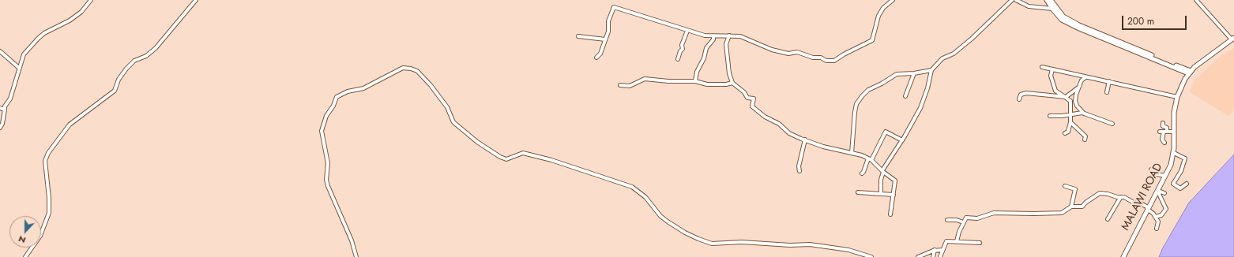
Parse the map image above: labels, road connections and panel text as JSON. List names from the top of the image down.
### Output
{
  "streets": {
    "main road": ["MALAWI ROAD"]
  },
  "scale_bar": "200 m",
  "north": "bottom"
}
